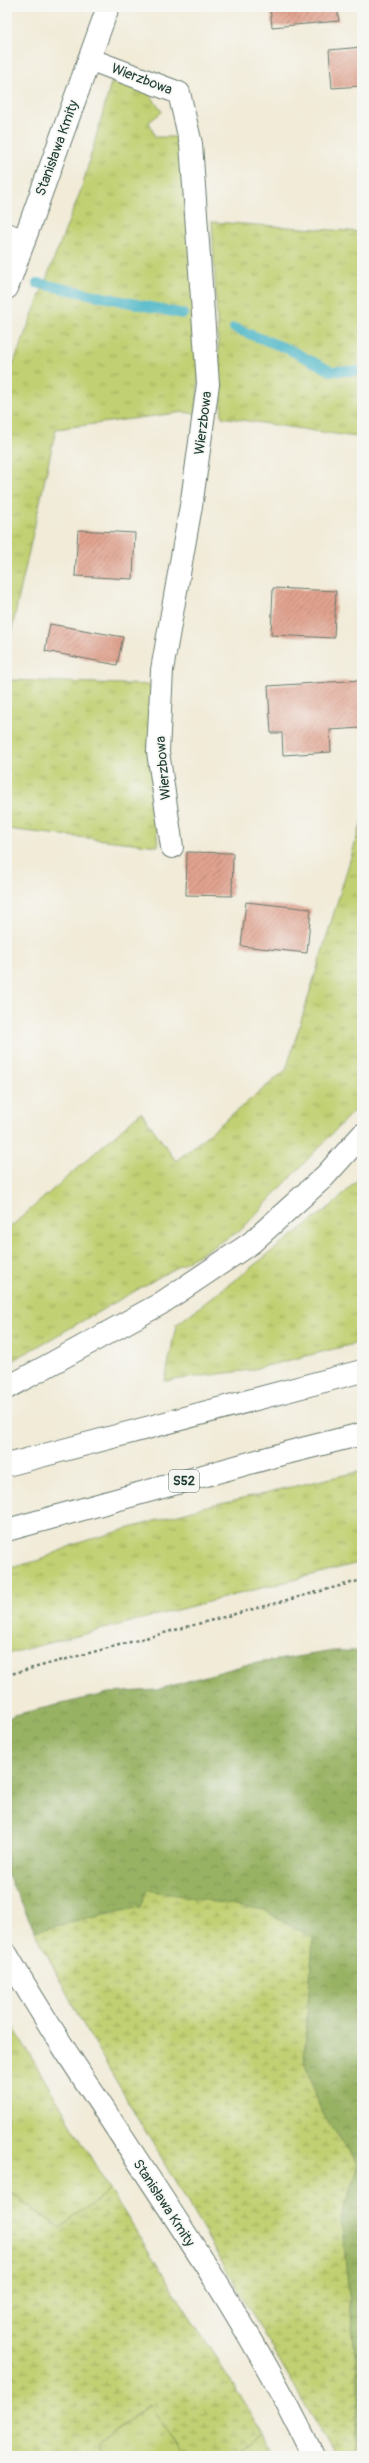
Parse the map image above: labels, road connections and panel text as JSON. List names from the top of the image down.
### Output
{
  "streets": {
    "main road": ["Wierzbowa", "Stanisława Kmity", "S52"]
  },
  "crossings": [
    ["Wierzbowa", "Stanisława Kmity"]
  ]
}
